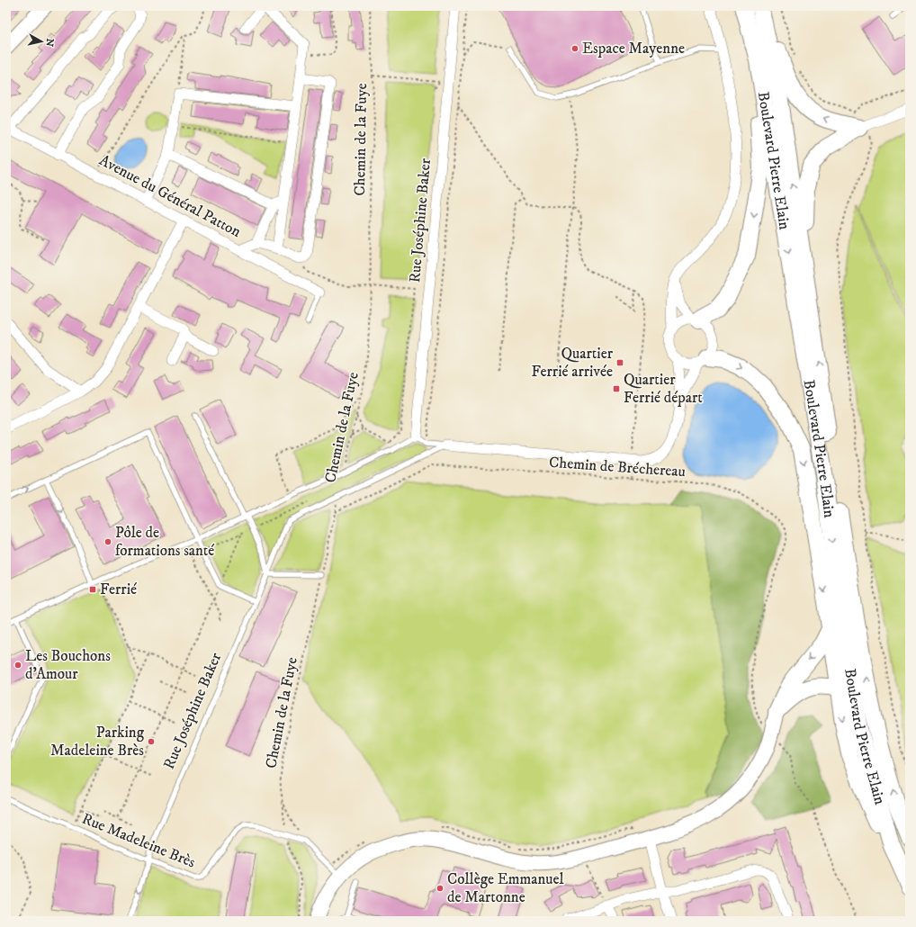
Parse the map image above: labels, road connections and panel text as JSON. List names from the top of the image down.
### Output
{
  "streets": {
    "main road": ["Boulevard Pierre Elain"],
    "street": ["Avenue du Général Patton", "Rue Joséphine Baker"],
    "lane": ["Rue Madeleine Brès"],
    "path": ["Chemin de la Fuye", "Chemin de Bréchereau"]
  },
  "crossings": [
    ["Chemin de la Fuye", "Rue Joséphine Baker"],
    ["Chemin de la Fuye", "Rue Madeleine Brès"],
    ["Rue Joséphine Baker", "Rue Madeleine Brès"]
  ],
  "places": {
    "other": [
      "Espace Mayenne",
      "Pôle de formations santé",
      "Les Bouchons d'Amour",
      "Parking Madeleine Brès",
      "Collège Emmanuel de Martonne"
    ],
    "transit": ["Quartier Ferrié arrivée", "Quartier Ferrié départ", "Ferrié"]
  },
  "north": "right"
}
